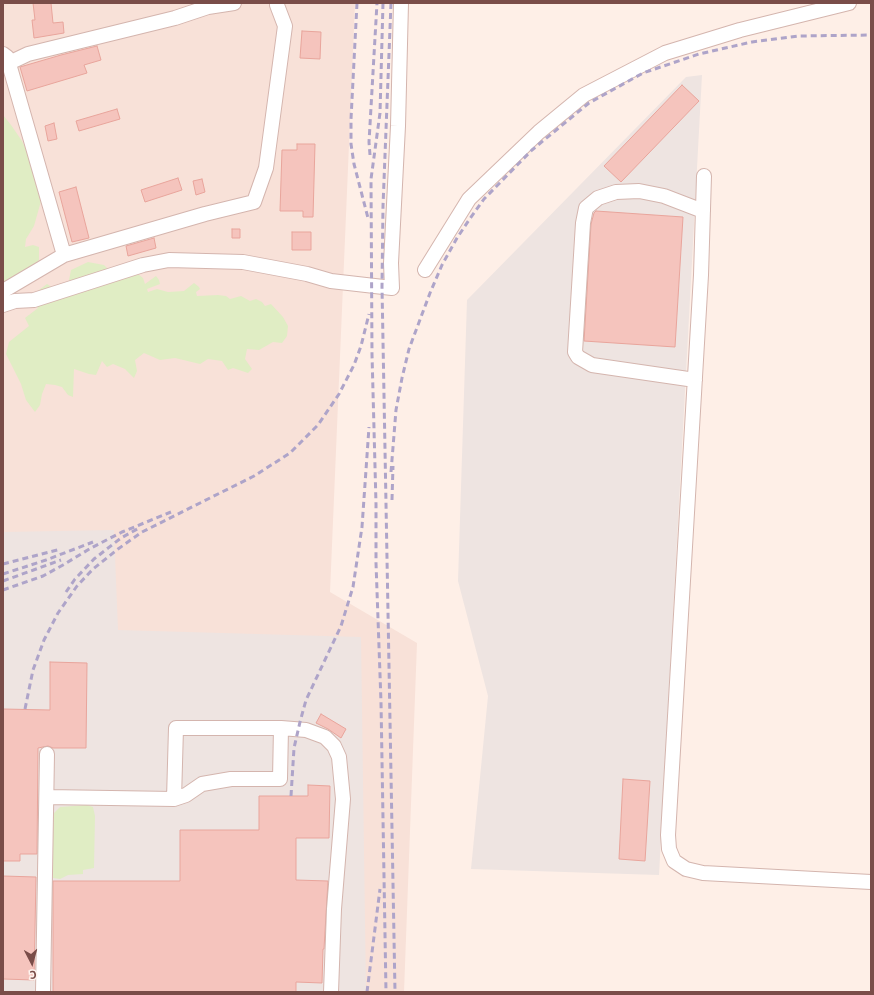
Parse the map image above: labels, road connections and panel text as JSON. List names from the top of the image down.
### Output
{
  "north": "bottom"
}
